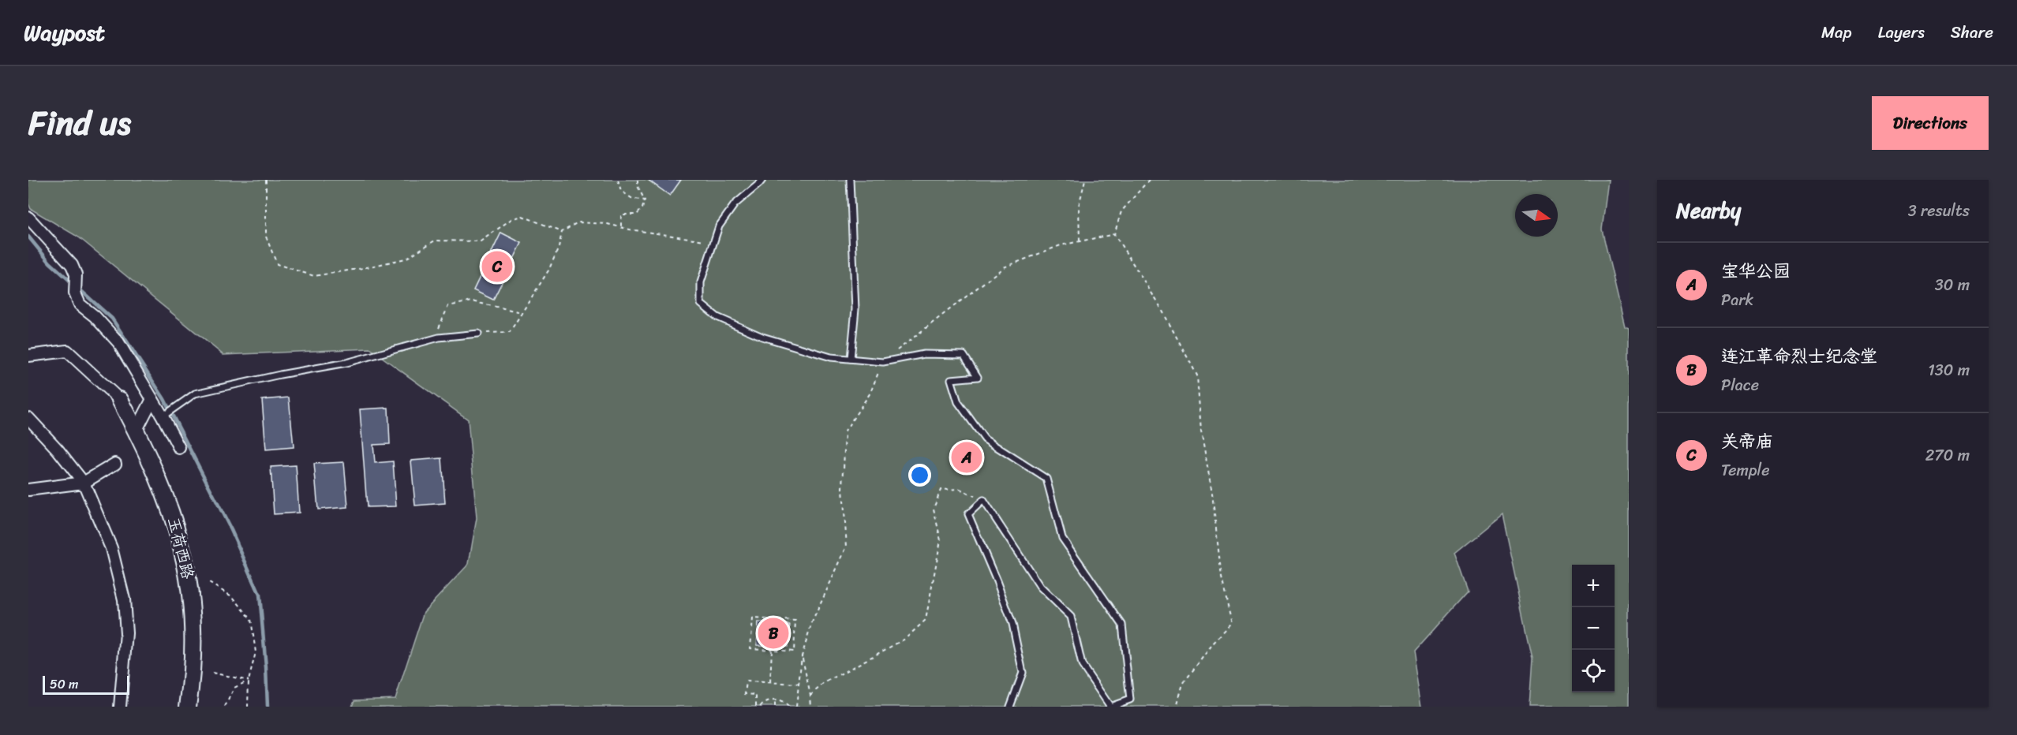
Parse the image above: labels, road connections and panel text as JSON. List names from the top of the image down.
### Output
{
  "streets": {
    "main road": ["玉荷西路"]
  },
  "scale_bar": "50 m",
  "north": "right",
  "page": {
    "header": "Waypost",
    "nav": ["Map", "Layers", "Share"],
    "title": "Find us",
    "buttons": "Directions",
    "heading": ["Nearby", "3 results"],
    "list": [
      {
        "mark": "A",
        "name": "宝华公园",
        "note": "Park",
        "value": "30 m"
      },
      {
        "mark": "B",
        "name": "连江革命烈士纪念堂",
        "note": "Place",
        "value": "130 m"
      },
      {
        "mark": "C",
        "name": "关帝庙",
        "note": "Temple",
        "value": "270 m"
      }
    ],
    "pins": ["C", "A", "B"],
    "map_buttons": ["+", "−"],
    "scale": "50 m"
  }
}
